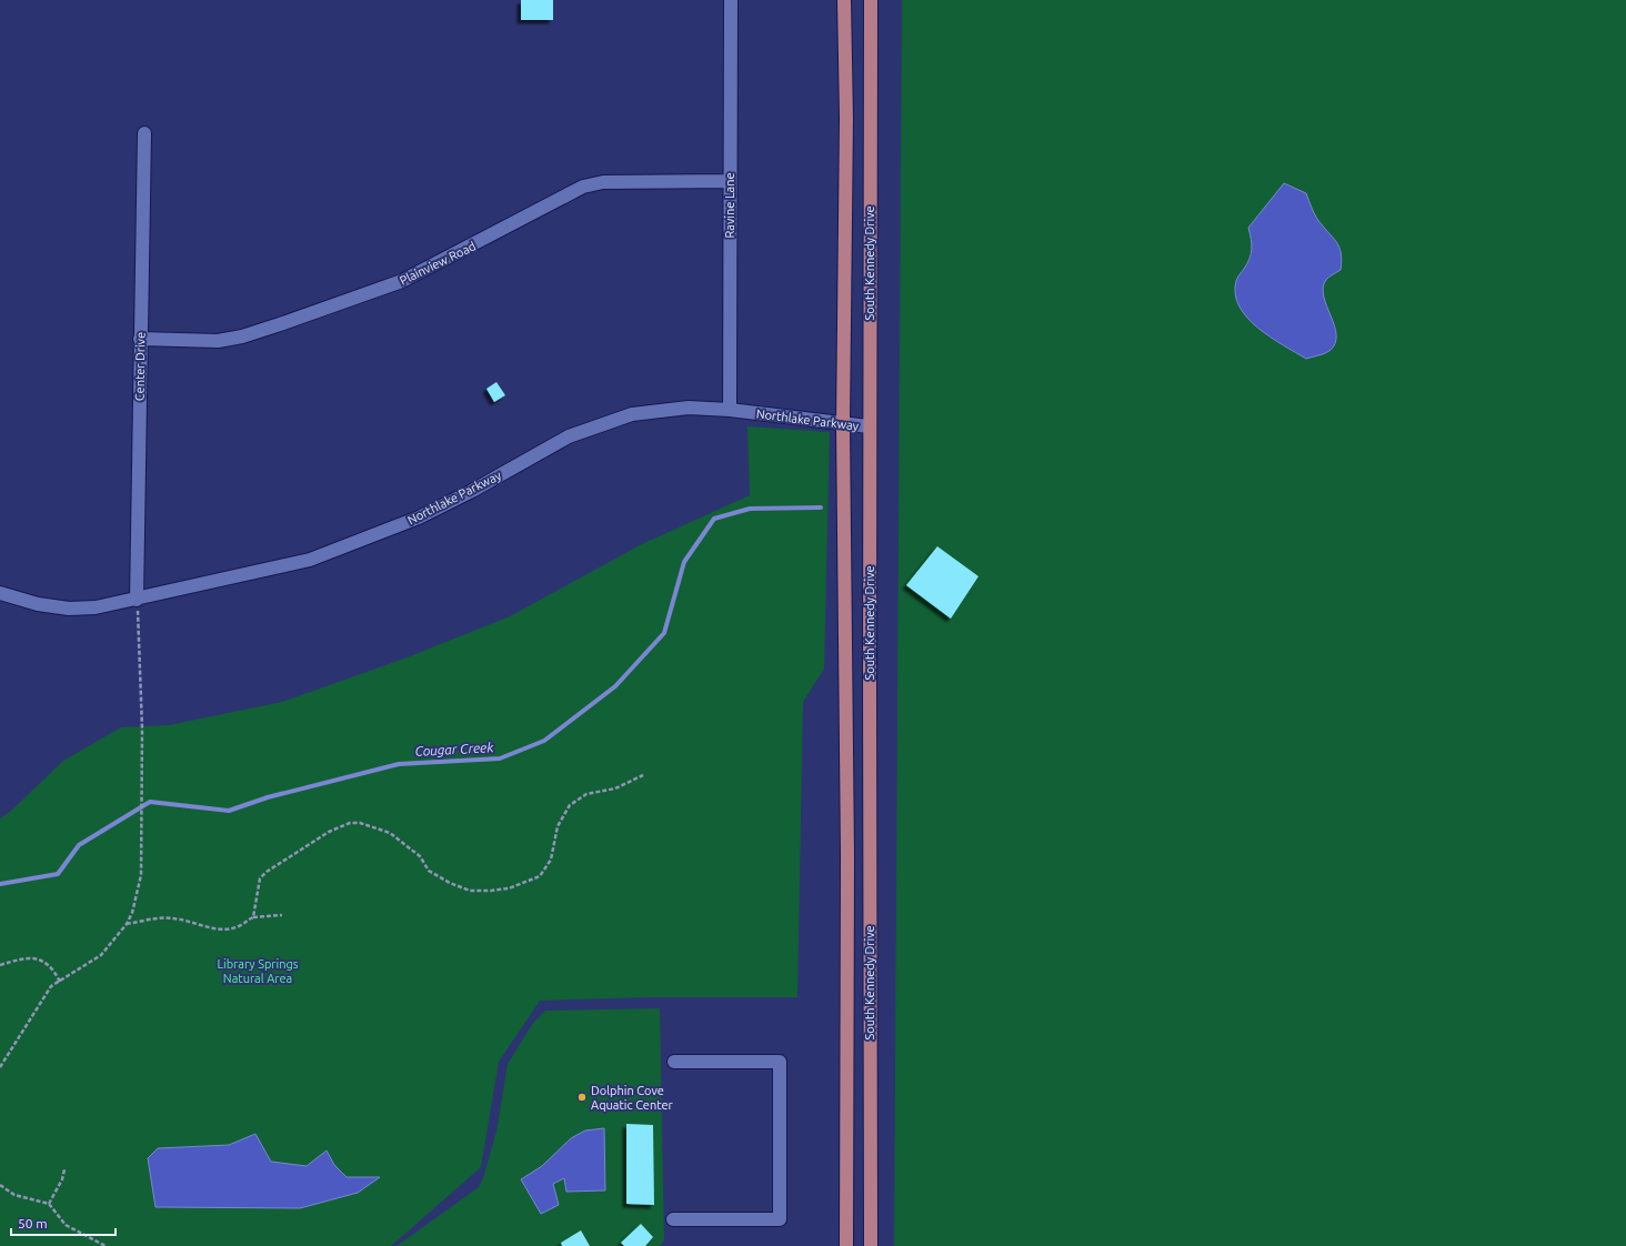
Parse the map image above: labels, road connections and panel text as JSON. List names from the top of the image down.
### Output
{
  "streets": {
    "main road": ["South Kennedy Drive"],
    "street": [
      "Ravine Lane",
      "Plainview Road",
      "Center Drive",
      "Northlake Parkway"
    ]
  },
  "crossings": [
    ["Ravine Lane", "Plainview Road"],
    ["Ravine Lane", "Northlake Parkway"],
    ["Plainview Road", "Center Drive"],
    ["South Kennedy Drive", "Northlake Parkway"],
    ["Center Drive", "Northlake Parkway"]
  ],
  "water": ["Cougar Creek"],
  "parks": ["Library Springs Natural Area"],
  "places": ["Dolphin Cove Aquatic Center"],
  "scale_bar": "50 m"
}
